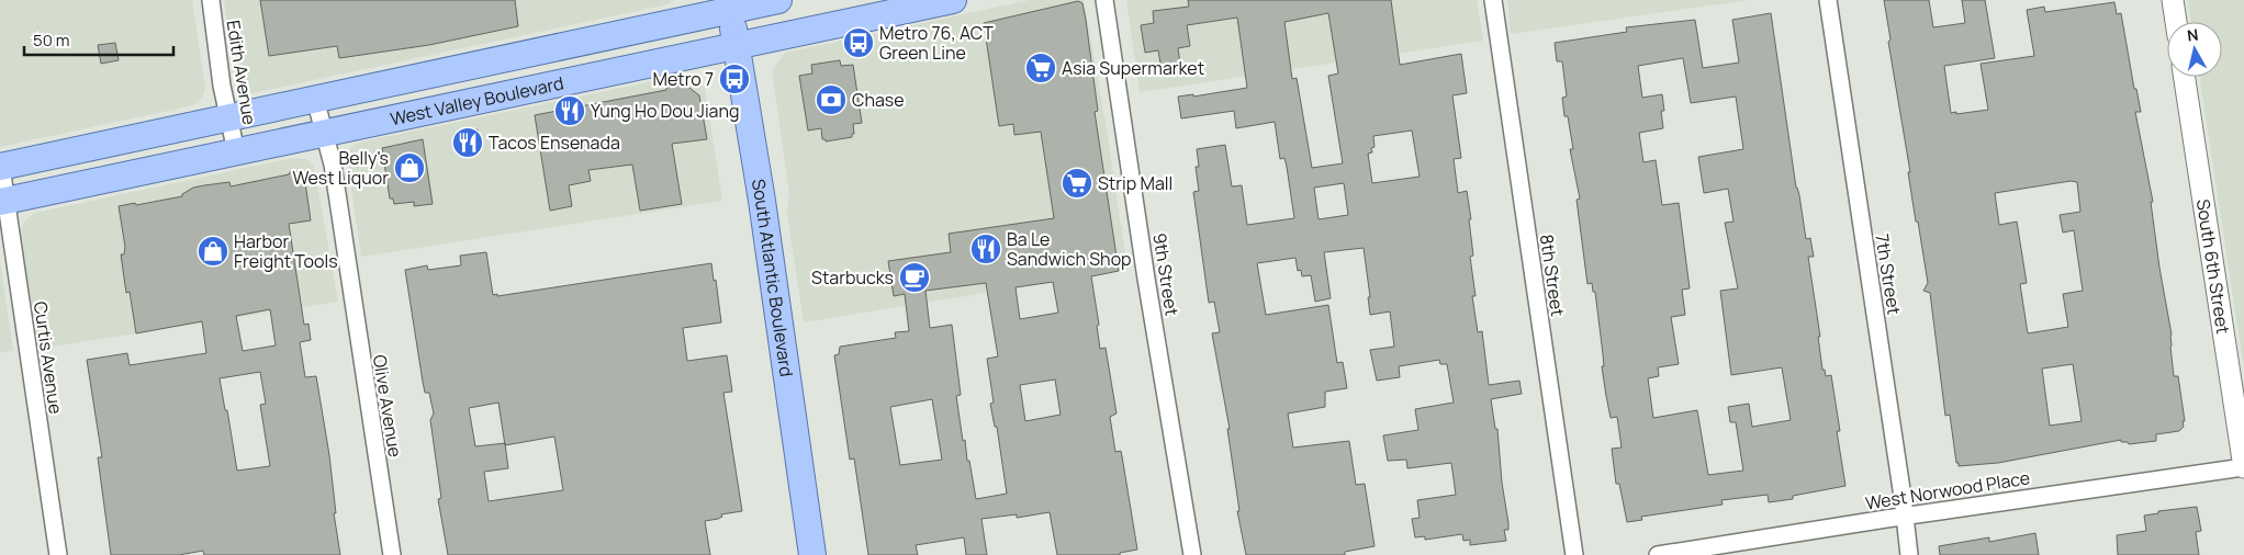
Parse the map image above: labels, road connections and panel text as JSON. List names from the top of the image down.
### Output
{
  "streets": {
    "main road": ["West Valley Boulevard", "South Atlantic Boulevard"],
    "street": [
      "Edith Avenue",
      "South 6th Street",
      "9th Street",
      "7th Street",
      "8th Street",
      "Curtis Avenue",
      "Olive Avenue",
      "West Norwood Place"
    ]
  },
  "crossings": [
    ["Edith Avenue", "West Valley Boulevard"],
    ["West Valley Boulevard", "South Atlantic Boulevard"],
    ["West Valley Boulevard", "Curtis Avenue"],
    ["West Valley Boulevard", "Olive Avenue"],
    ["South 6th Street", "West Norwood Place"],
    ["7th Street", "West Norwood Place"]
  ],
  "places": {
    "bus stop": ["Metro 76, ACT Green Line", "Metro 7"],
    "supermarket": ["Asia Supermarket", "Strip Mall"],
    "bank": ["Chase"],
    "restaurant": ["Yung Ho Dou Jiang", "Tacos Ensenada", "Ba Le Sandwich Shop"],
    "shop": ["Belly's West Liquor", "Harbor Freight Tools"],
    "cafe": ["Starbucks"]
  },
  "scale_bar": "50 m",
  "north": "top"
}
